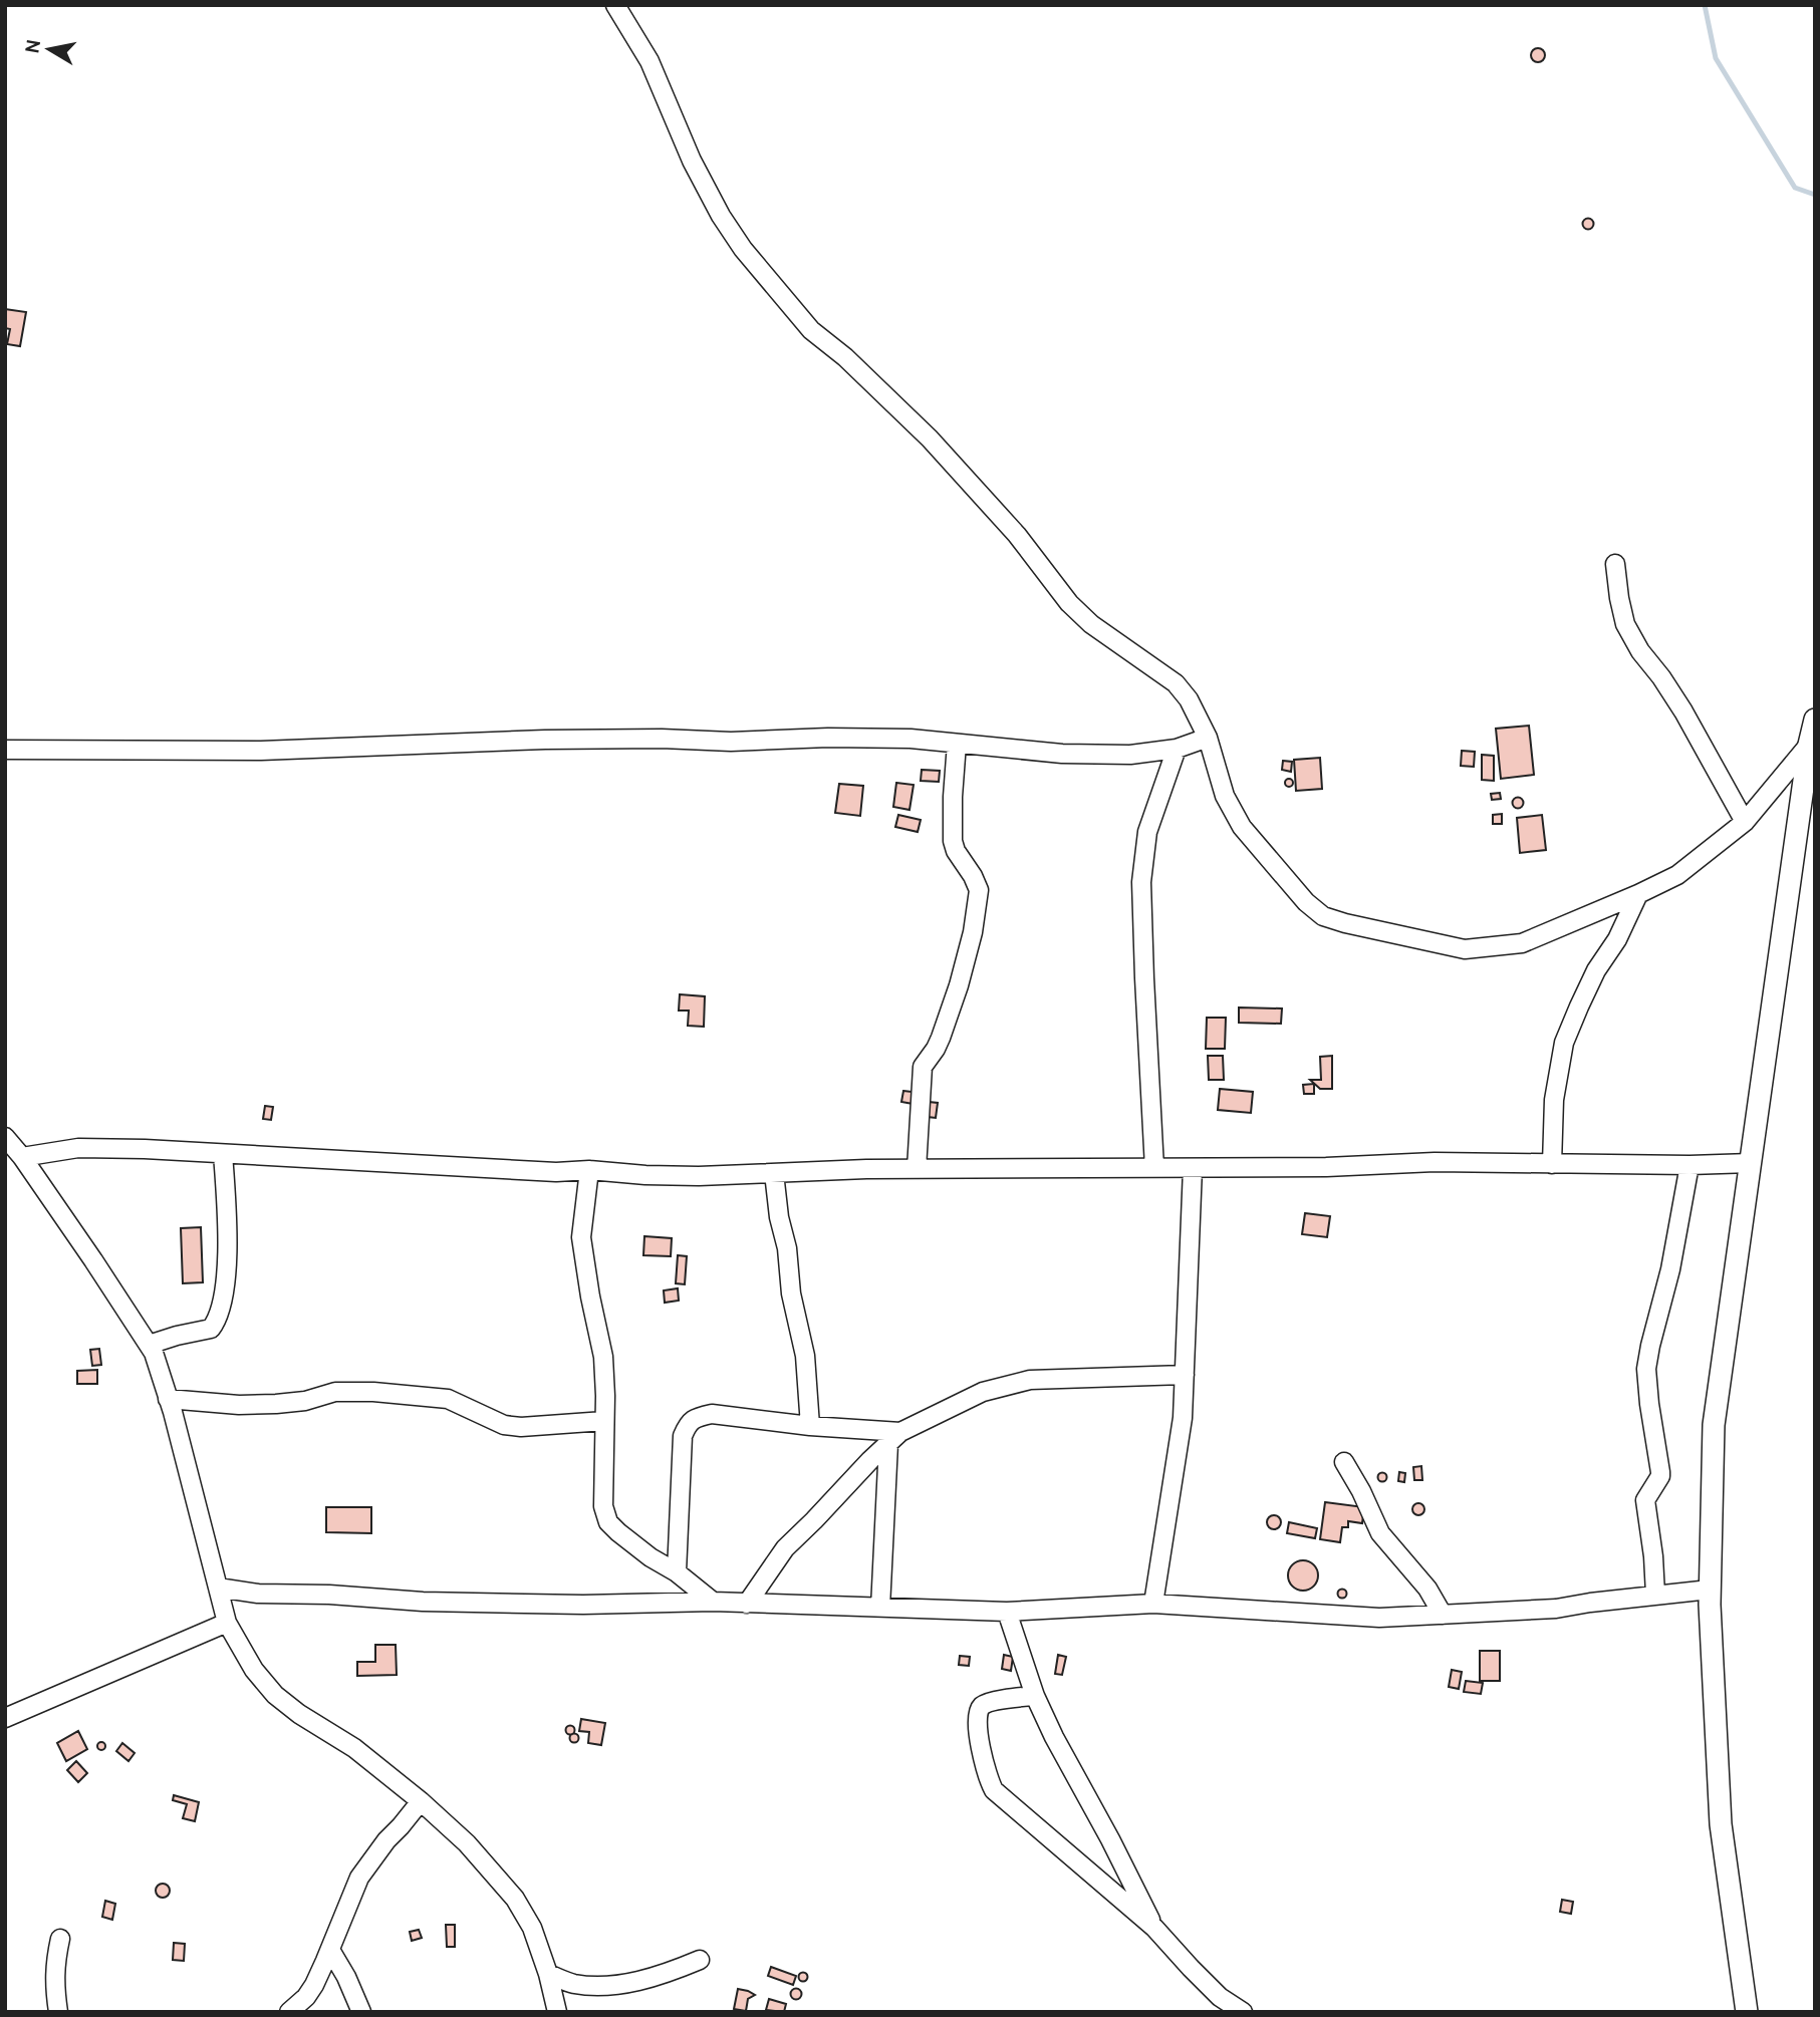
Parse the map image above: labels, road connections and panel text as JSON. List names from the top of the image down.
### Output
{
  "north": "left"
}
